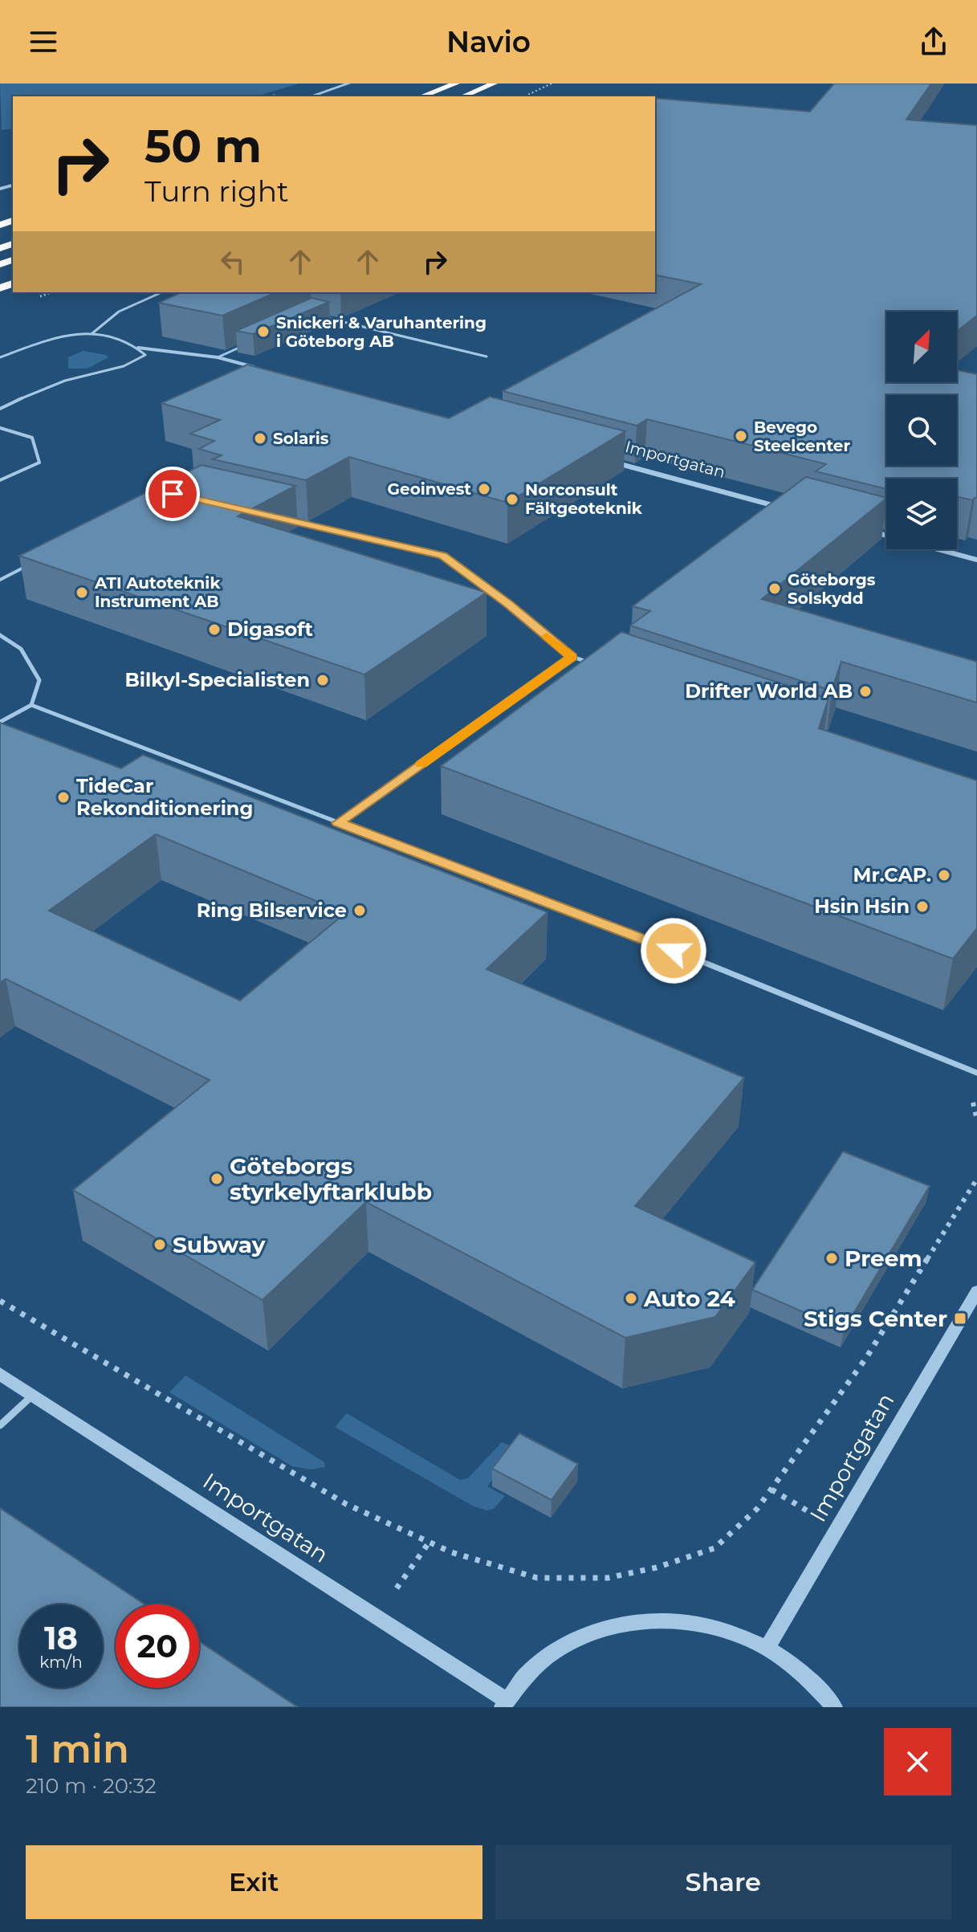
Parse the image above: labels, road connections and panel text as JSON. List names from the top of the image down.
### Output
{
  "streets": {
    "street": ["Importgatan"]
  },
  "places": {
    "other": [
      "Snickeri & Varuhantering i Göteborg AB",
      "Bevego Steelcenter",
      "Solaris",
      "Geoinvest",
      "Norconsult Fältgeoteknik",
      "Göteborgs Solskydd",
      "ATI Autoteknik Instrument AB",
      "Digasoft",
      "Bilkyl-Specialisten",
      "Drifter World AB",
      "TideCar Rekonditionering",
      "Mr.CAP.",
      "Hsin Hsin",
      "Ring Bilservice",
      "Göteborgs styrkelyftarklubb",
      "Subway",
      "Preem",
      "Auto 24"
    ],
    "transit": ["Stigs Center"]
  },
  "north": "top right",
  "page": {
    "header": "Navio",
    "turn": ["50 m", "Turn right"],
    "speed": "18 km/h",
    "limit": "20",
    "heading": ["1 min", "210 m · 20:32"],
    "buttons": ["Exit", "Share"]
  }
}
